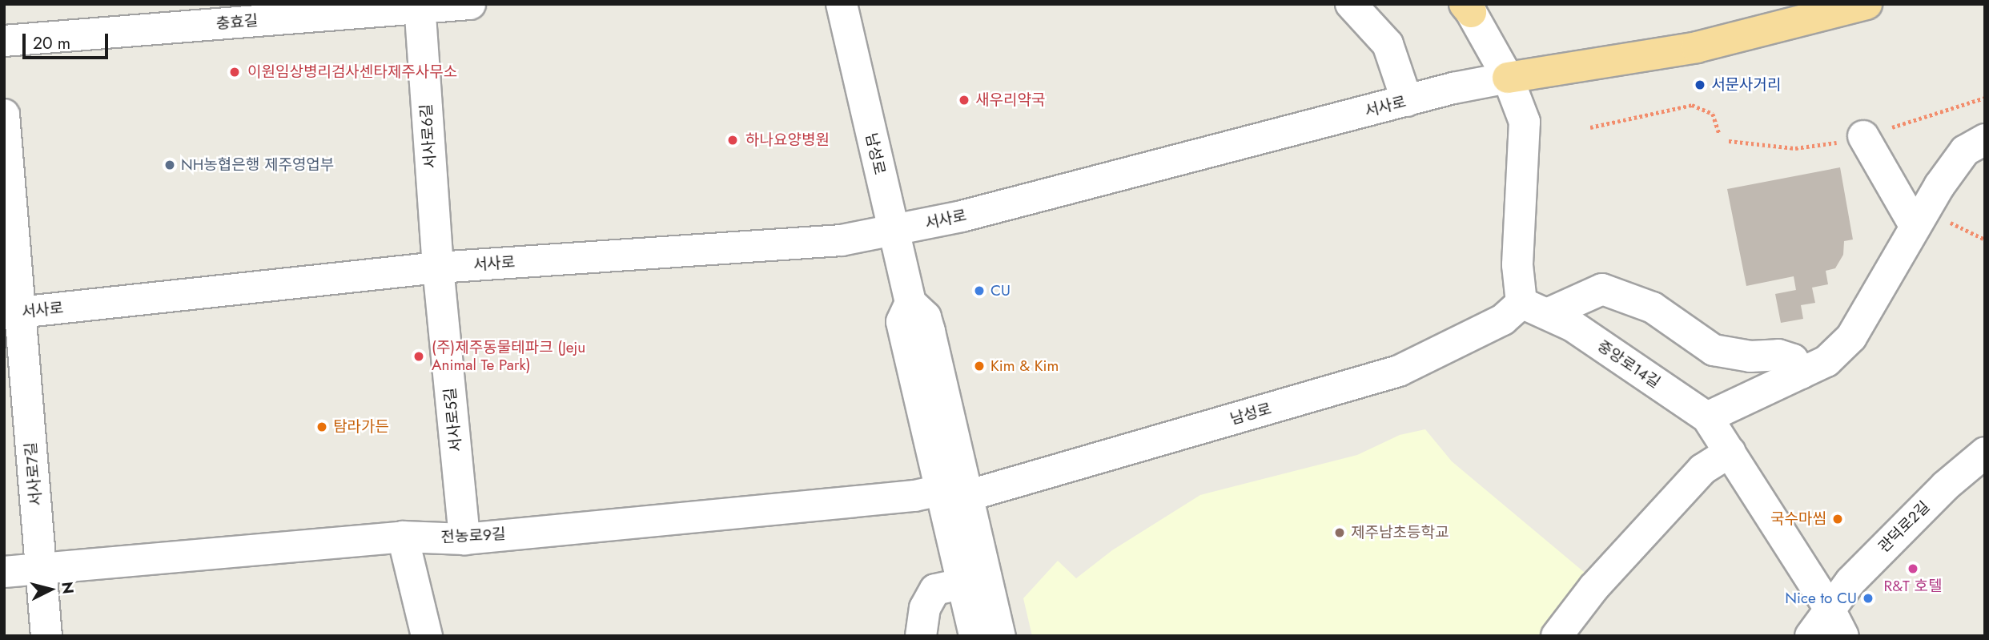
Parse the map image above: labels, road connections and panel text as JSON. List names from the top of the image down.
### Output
{
  "streets": {
    "main road": ["서사로"],
    "street": [
      "충효길",
      "서사로6길",
      "남성로",
      "중앙로14길",
      "서사로5길",
      "서사로7길",
      "관덕로2길",
      "전농로9길"
    ]
  },
  "crossings": [
    ["충효길", "서사로6길"],
    ["서사로", "서사로6길"],
    ["서사로", "남성로"],
    ["서사로", "서사로5길"],
    ["서사로", "서사로7길"],
    ["서사로6길", "서사로5길"],
    ["남성로", "중앙로14길"],
    ["남성로", "전농로9길"],
    ["중앙로14길", "관덕로2길"],
    ["서사로5길", "전농로9길"],
    ["서사로7길", "전농로9길"]
  ],
  "places": [
    "이원임상병리검사센타제주사무소",
    "서문사거리",
    "새우리약국",
    "하나요양병원",
    "NH농협은행 제주영업부",
    "CU",
    "(주)제주동물테파크 (Jeju Animal Te Park)",
    "Kim & Kim",
    "탐라가든",
    "국수마씸",
    "제주남초등학교",
    "R&T 호텔",
    "Nice to CU"
  ],
  "scale_bar": "20 m",
  "north": "right"
}
